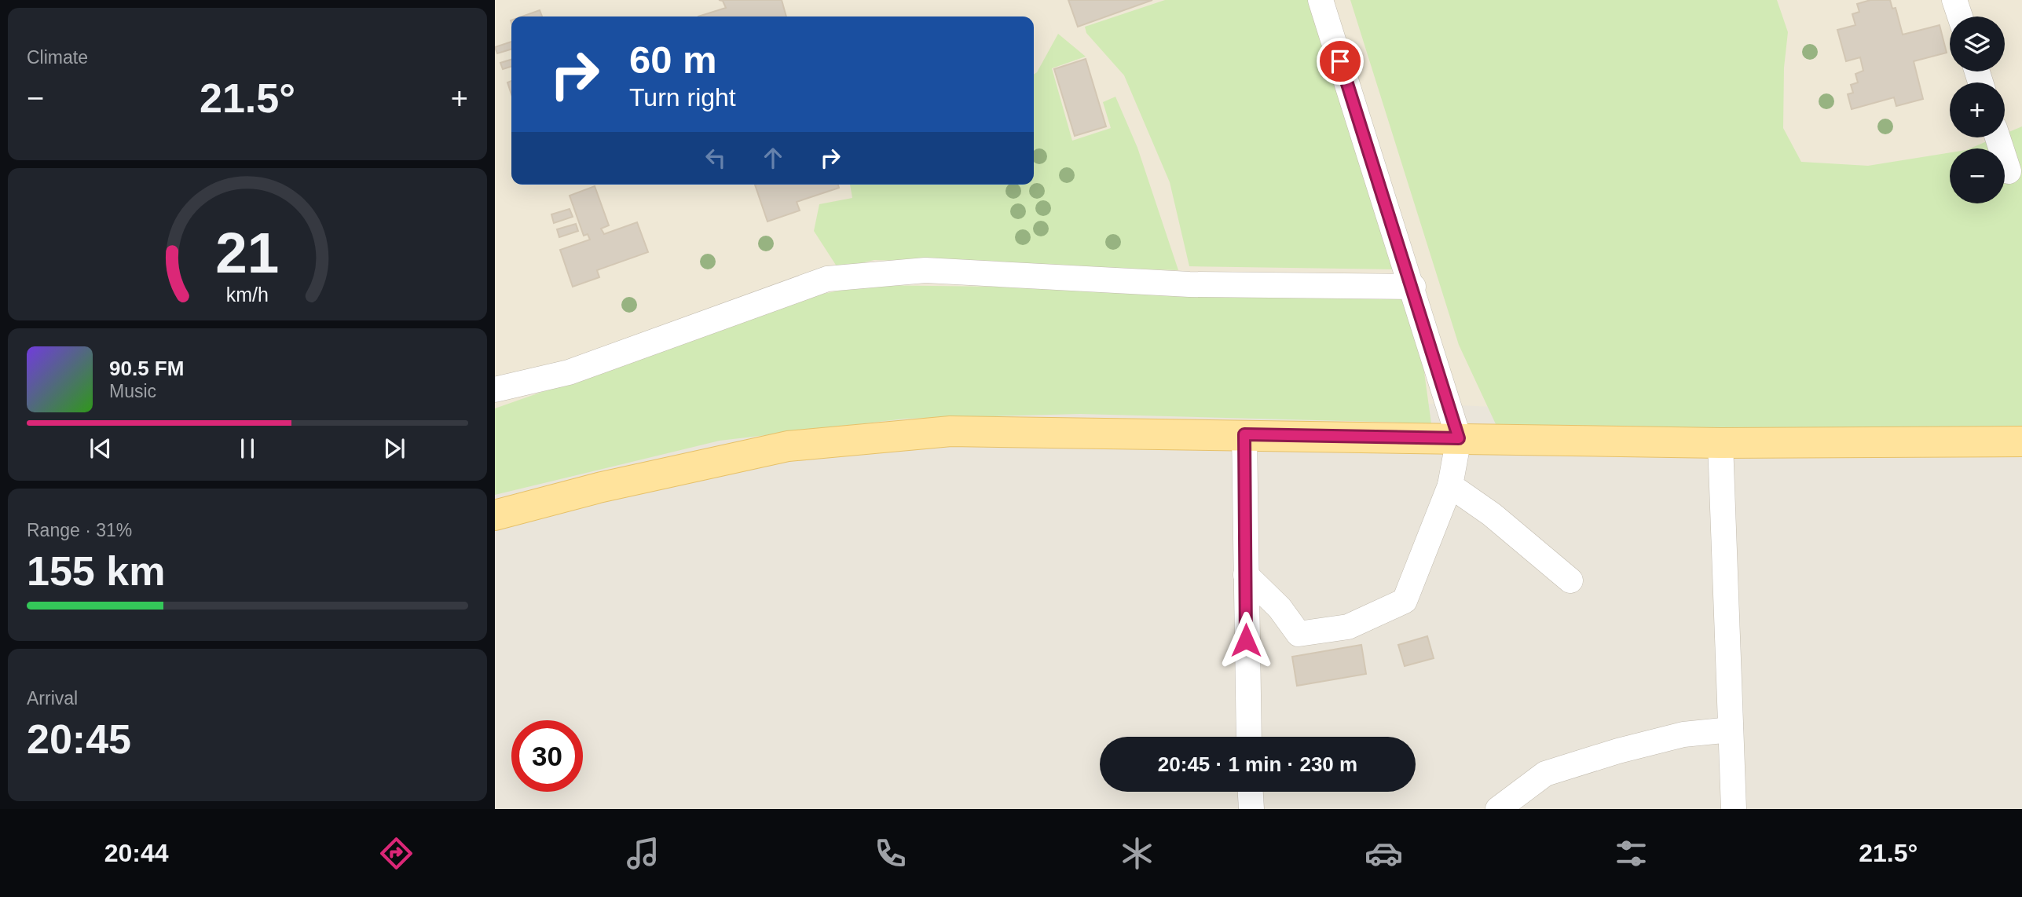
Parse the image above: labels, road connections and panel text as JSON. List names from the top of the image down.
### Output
{
  "page": {
    "tile": [
      "Climate",
      ["Range · 31%", "155 km"],
      ["Arrival", "20:45"]
    ],
    "map_buttons": ["+", "−"],
    "turn": ["60 m", "Turn right"],
    "heat": ["−", "21.5°", "+"],
    "song": ["90.5 FM", "Music"],
    "limit": "30",
    "trip": "20:45 · 1 min · 230 m",
    "tabs": ["20:44", "21.5°"],
    "gauge": ["21", "km/h"]
  }
}
